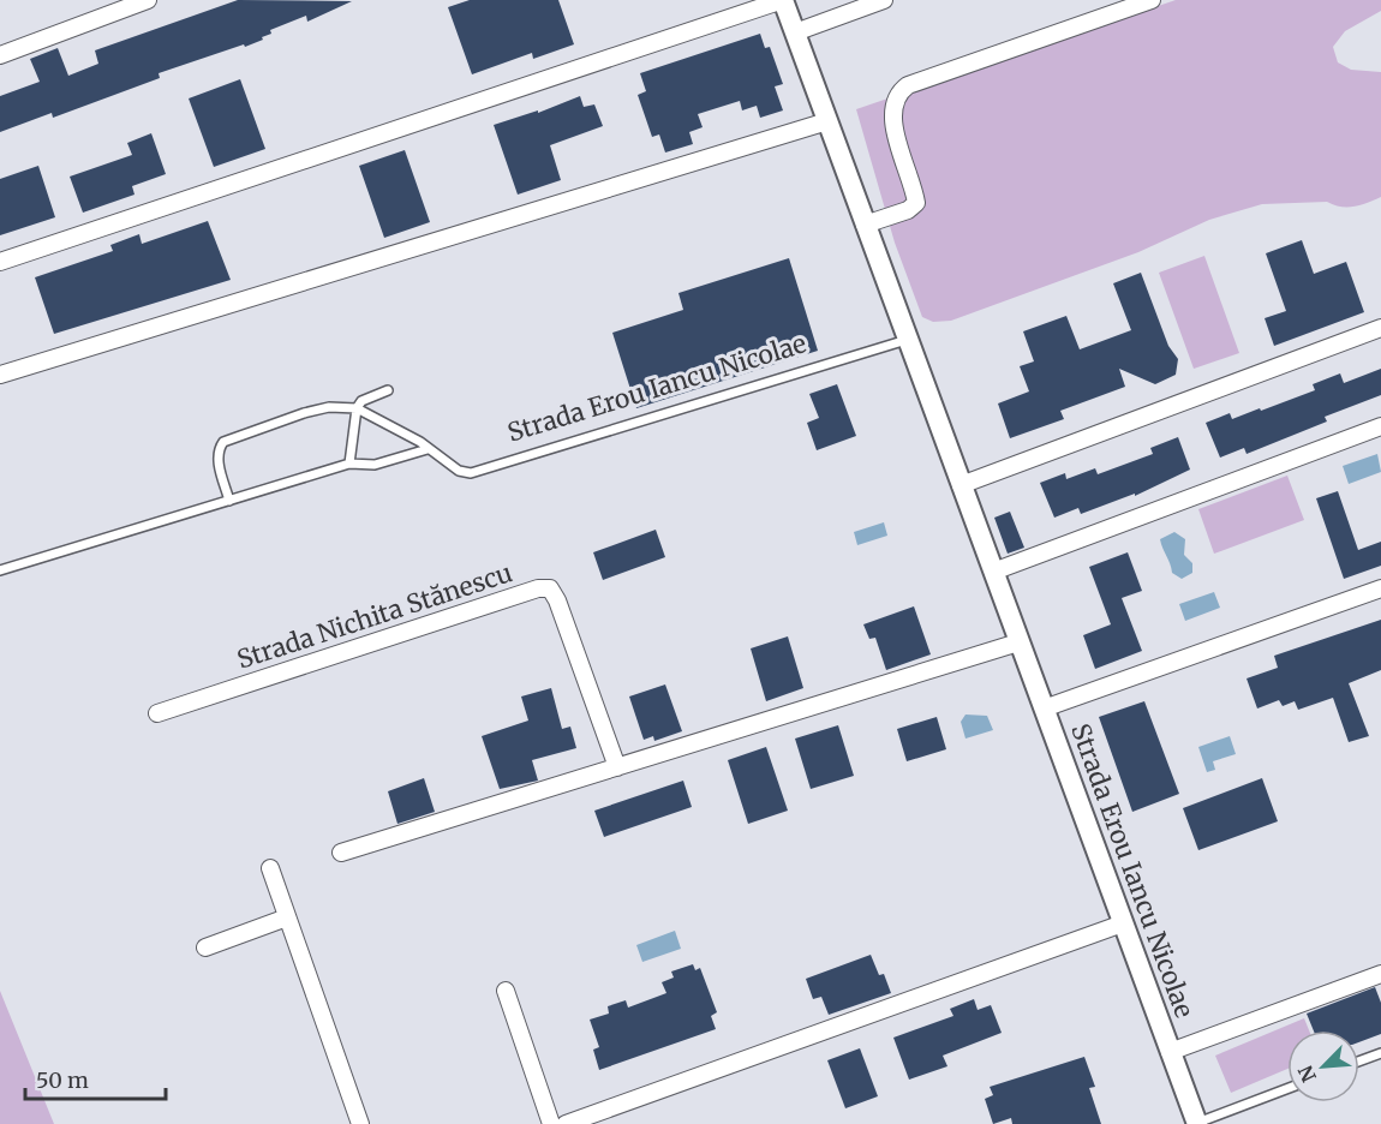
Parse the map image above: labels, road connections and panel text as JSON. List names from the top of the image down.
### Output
{
  "streets": {
    "street": ["Strada Erou Iancu Nicolae", "Strada Nichita Stănescu"]
  },
  "scale_bar": "50 m",
  "north": "bottom left"
}
